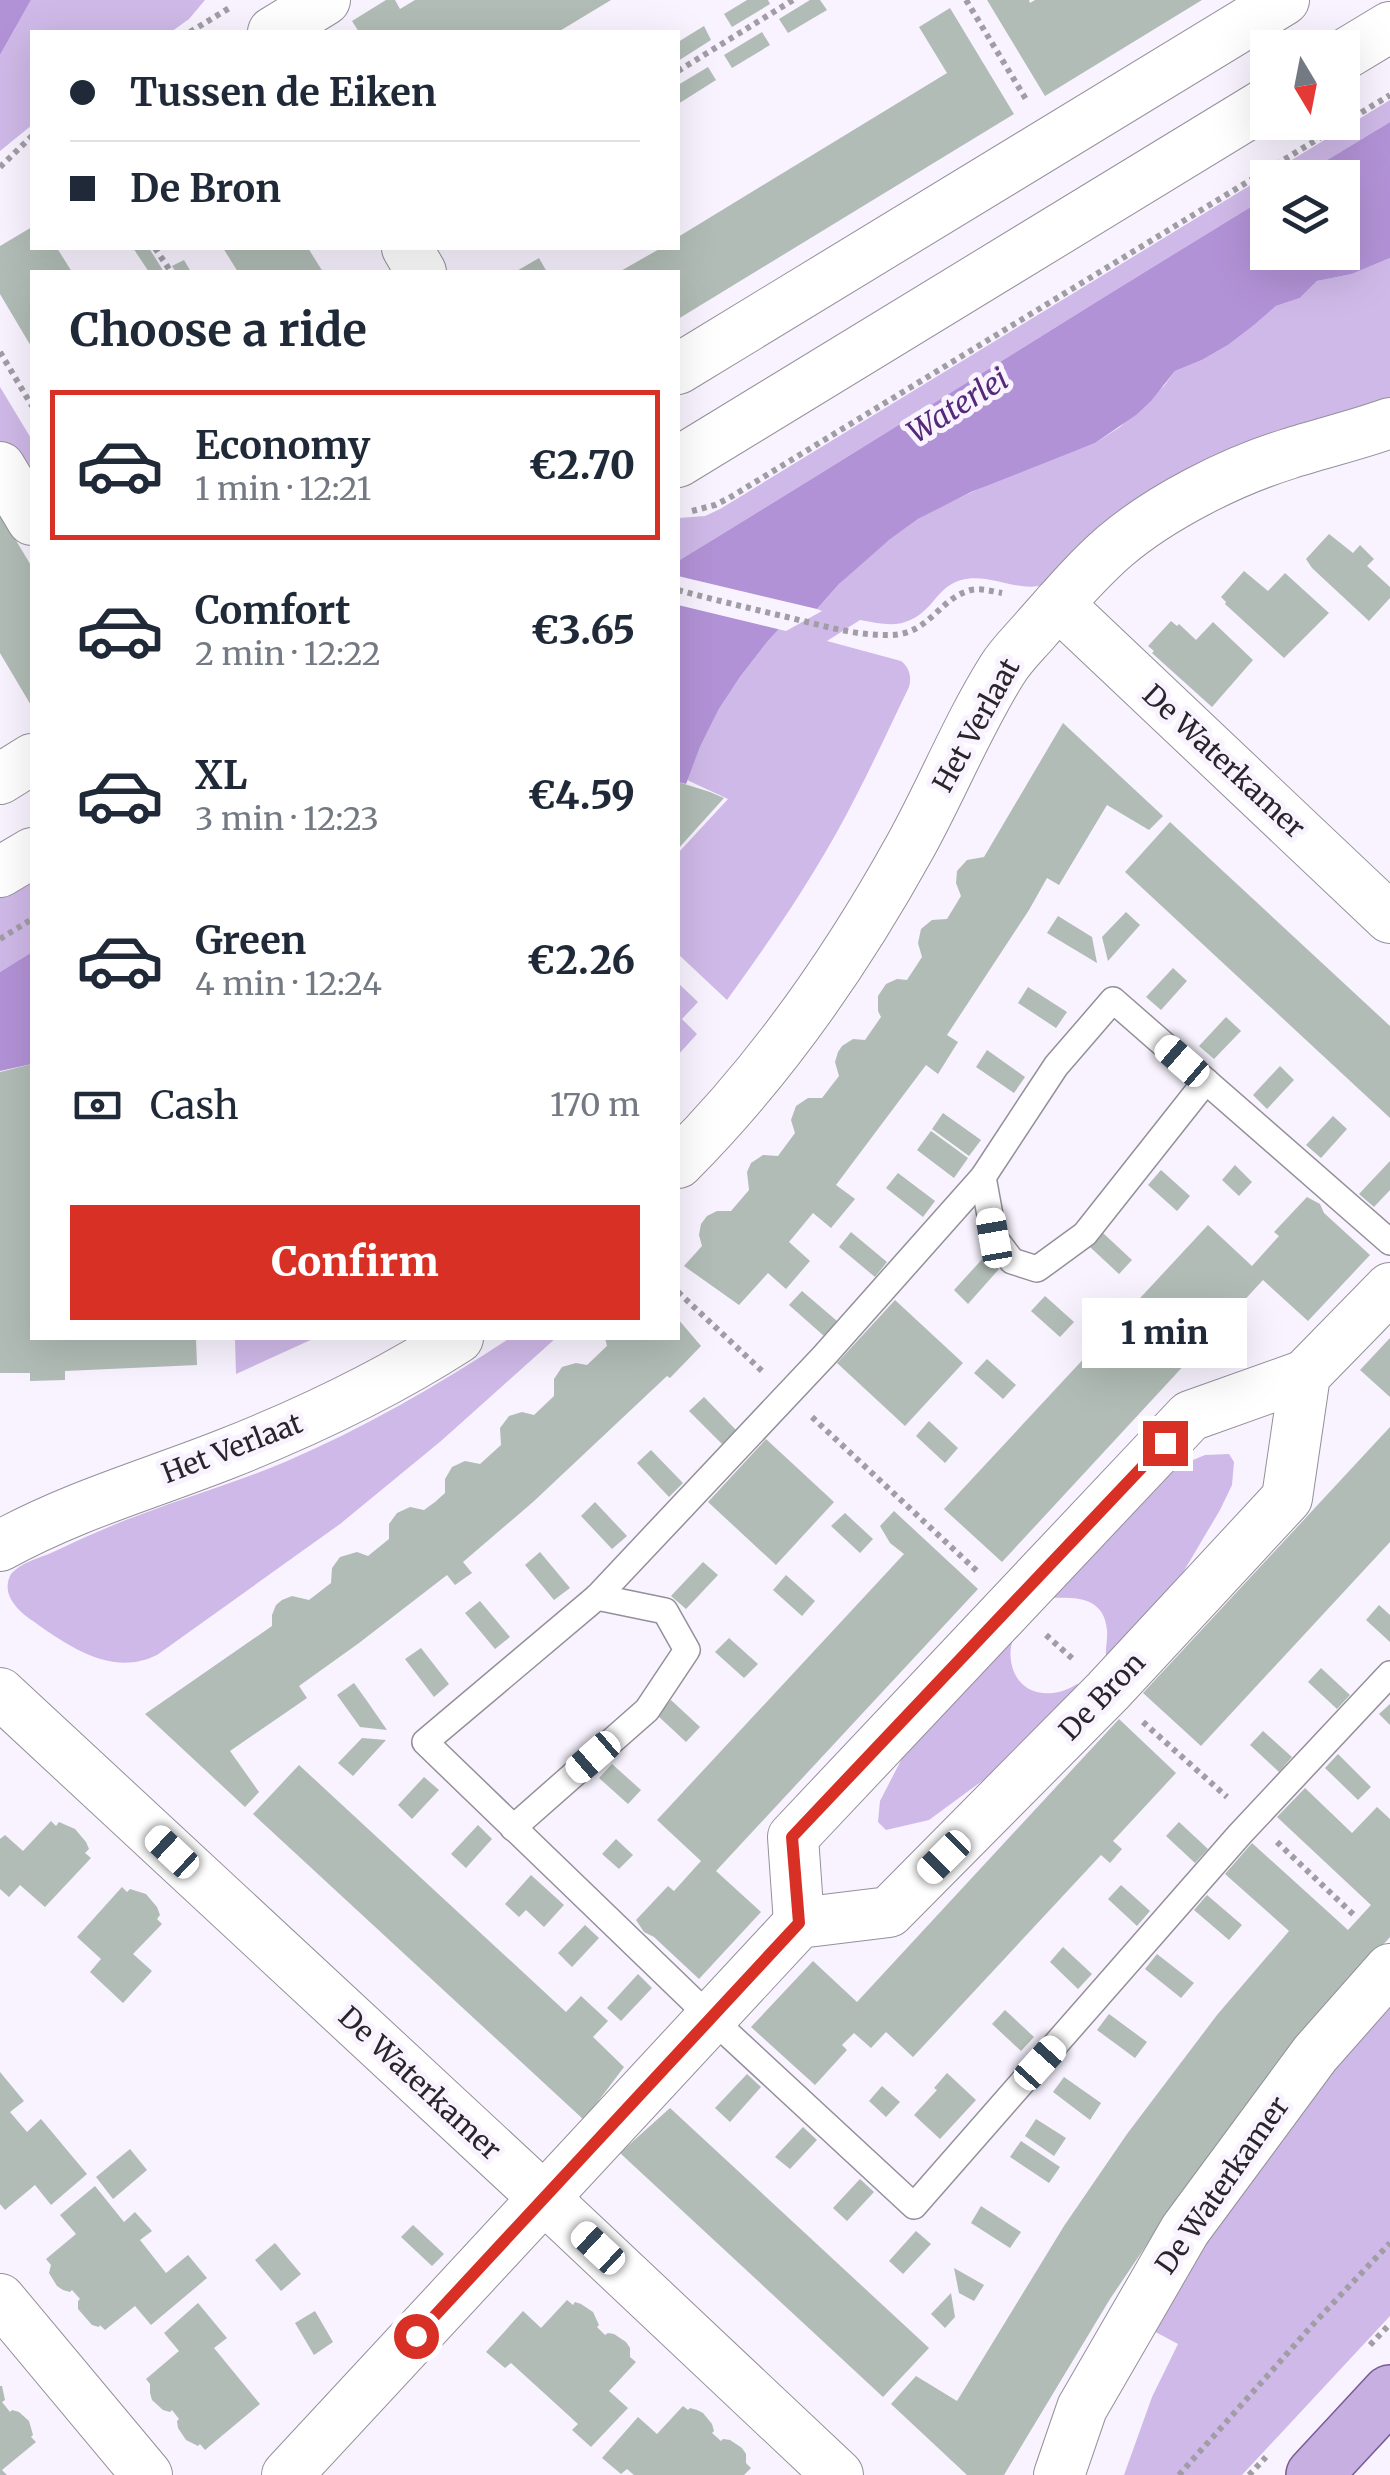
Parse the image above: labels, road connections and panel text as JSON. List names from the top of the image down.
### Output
{
  "streets": {
    "street": ["Het Verlaat", "De Waterkamer", "De Bron"]
  },
  "crossings": [
    ["Het Verlaat", "De Waterkamer"]
  ],
  "water": ["Waterlei"],
  "north": "bottom",
  "page": {
    "banner": ["Tussen de Eiken", "De Bron"],
    "heading": "Choose a ride",
    "list": [
      {
        "name": "Economy",
        "note": "1 min · 12:21",
        "value": "€2.70"
      },
      {
        "name": "Comfort",
        "note": "2 min · 12:22",
        "value": "€3.65"
      },
      {
        "name": "XL",
        "note": "3 min · 12:23",
        "value": "€4.59"
      },
      {
        "name": "Green",
        "note": "4 min · 12:24",
        "value": "€2.26"
      }
    ],
    "pay": ["Cash", "170 m"],
    "buttons": "Confirm",
    "bubble": "1 min"
  }
}
